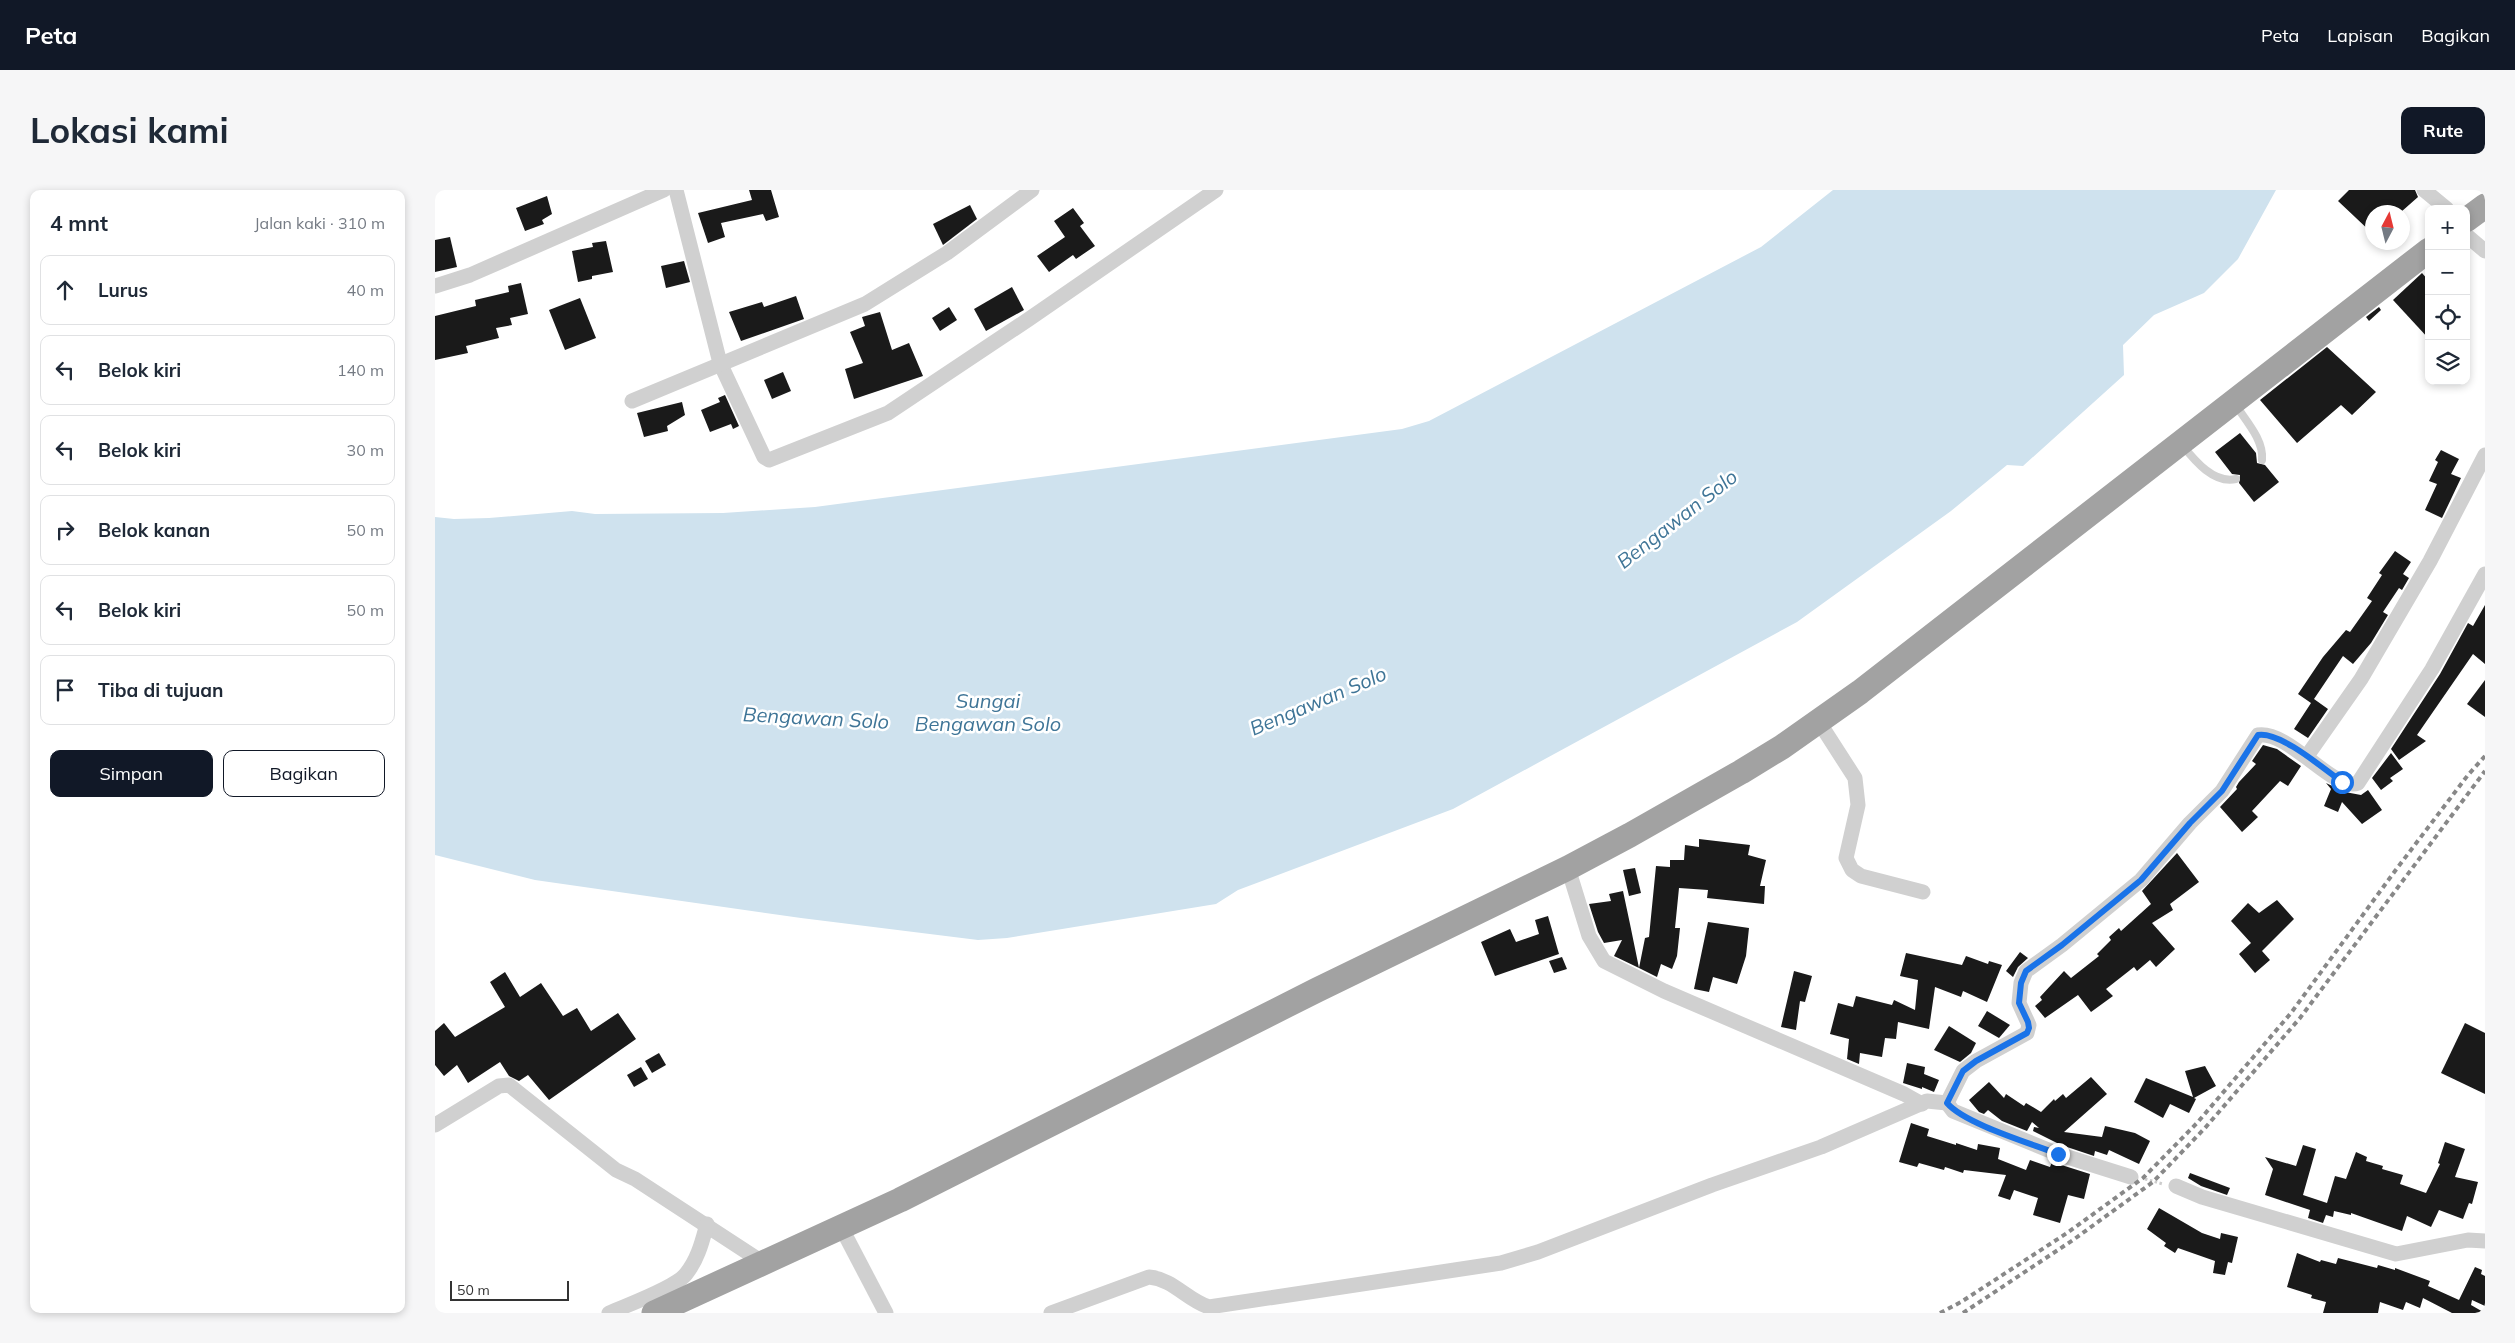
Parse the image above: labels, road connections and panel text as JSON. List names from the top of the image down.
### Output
{
  "water": ["Bengawan Solo", "Sungai Bengawan Solo"],
  "scale_bar": "50 m",
  "north": "top",
  "page": {
    "header": "Peta",
    "nav": ["Peta", "Lapisan", "Bagikan"],
    "buttons": [
      "Rute",
      ["Simpan", "Bagikan"]
    ],
    "title": "Lokasi kami",
    "heading": ["4 mnt", "Jalan kaki · 310 m"],
    "map_buttons": ["+", "−"],
    "list": [
      ["Lurus", "40 m"],
      ["Belok kiri", "140 m"],
      ["Belok kiri", "30 m"],
      ["Belok kanan", "50 m"],
      ["Belok kiri", "50 m"],
      "Tiba di tujuan"
    ],
    "scale": "50 m"
  }
}
